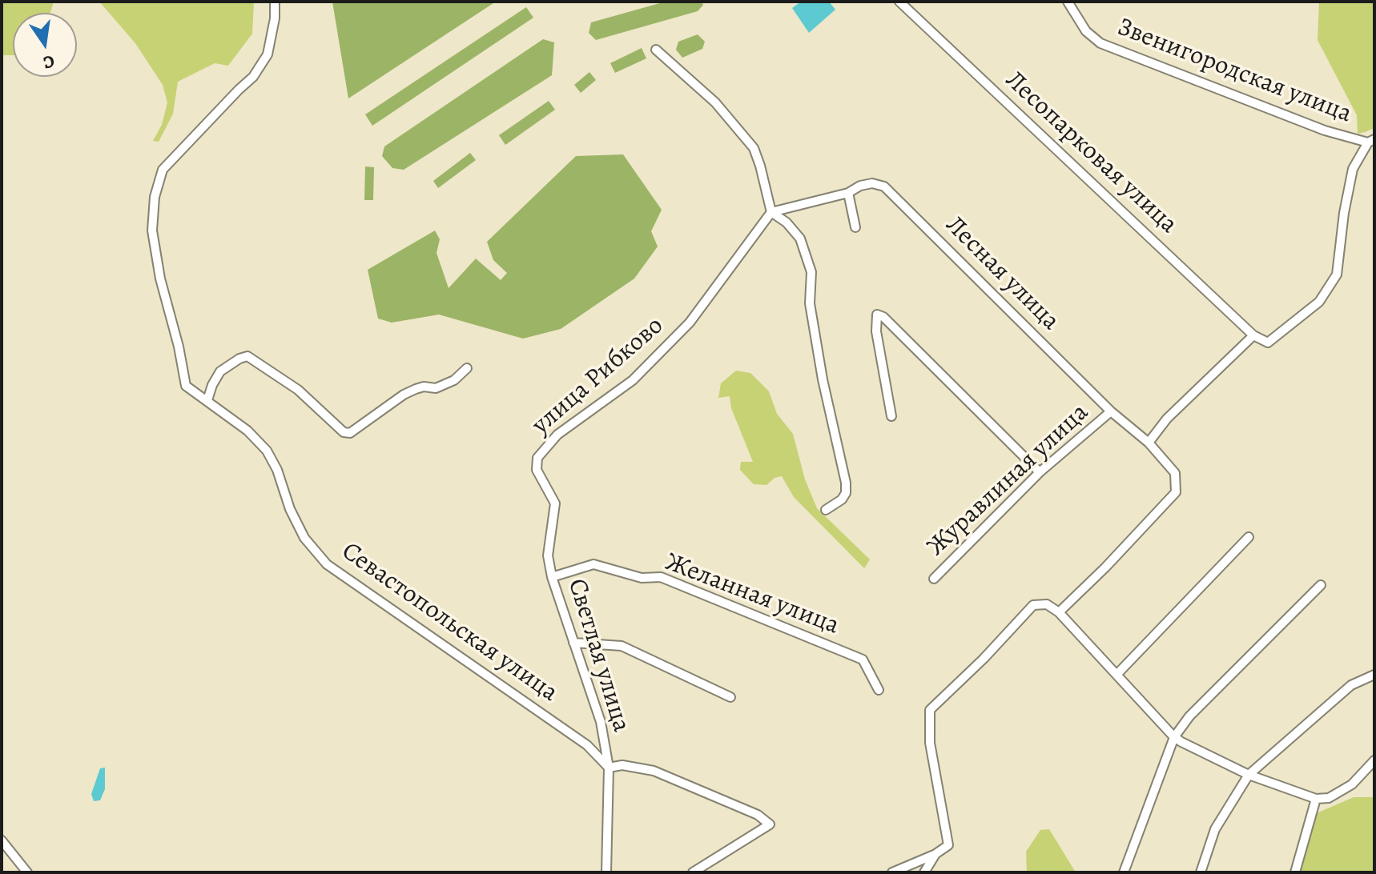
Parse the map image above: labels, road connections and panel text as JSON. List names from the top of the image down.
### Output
{
  "streets": {
    "street": [
      "Звенигородская улица",
      "Лесопарковая улица",
      "Лесная улица",
      "улица Рибково",
      "Журавлиная улица",
      "Желанная улица",
      "Севастопольская улица",
      "Светлая улица"
    ]
  },
  "crossings": [
    ["Лесная улица", "улица Рибково"],
    ["Лесная улица", "Журавлиная улица"],
    ["улица Рибково", "Светлая улица"],
    ["Желанная улица", "Светлая улица"],
    ["Севастопольская улица", "Светлая улица"]
  ],
  "north": "bottom"
}
